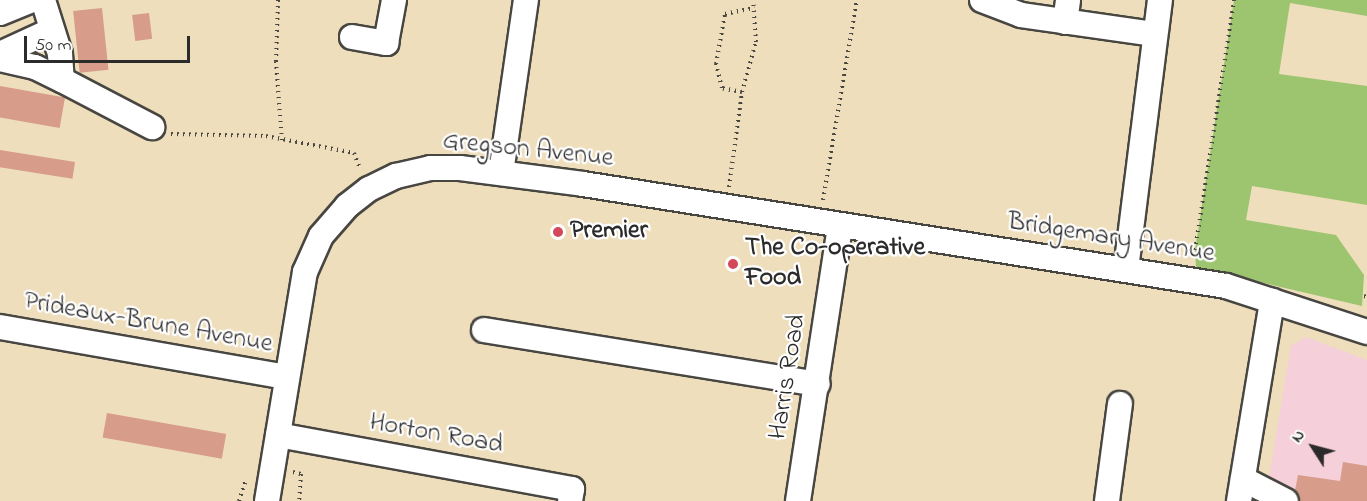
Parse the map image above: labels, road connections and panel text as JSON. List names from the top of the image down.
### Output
{
  "streets": {
    "street": [
      "Gregson Avenue",
      "Bridgemary Avenue",
      "Prideaux-Brune Avenue",
      "Harris Road",
      "Horton Road"
    ]
  },
  "crossings": [
    ["Gregson Avenue", "Bridgemary Avenue"],
    ["Gregson Avenue", "Prideaux-Brune Avenue"],
    ["Gregson Avenue", "Harris Road"],
    ["Gregson Avenue", "Horton Road"],
    ["Bridgemary Avenue", "Harris Road"]
  ],
  "places": ["Premier", "The Co-operative Food"],
  "scale_bar": "50 m",
  "north": "top left"
}
